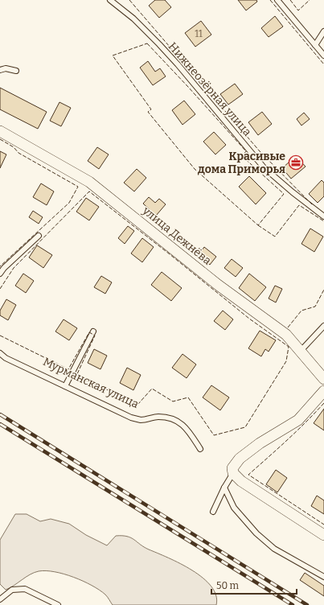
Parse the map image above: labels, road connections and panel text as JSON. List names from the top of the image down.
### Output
{
  "streets": {
    "street": ["улица Дежнёва"],
    "lane": ["Нижнеозёрная улица", "Мурманская улица"]
  },
  "places": {
    "office": ["Красивые дома Приморья"]
  },
  "house_numbers": ["11"],
  "scale_bar": "50 m"
}
